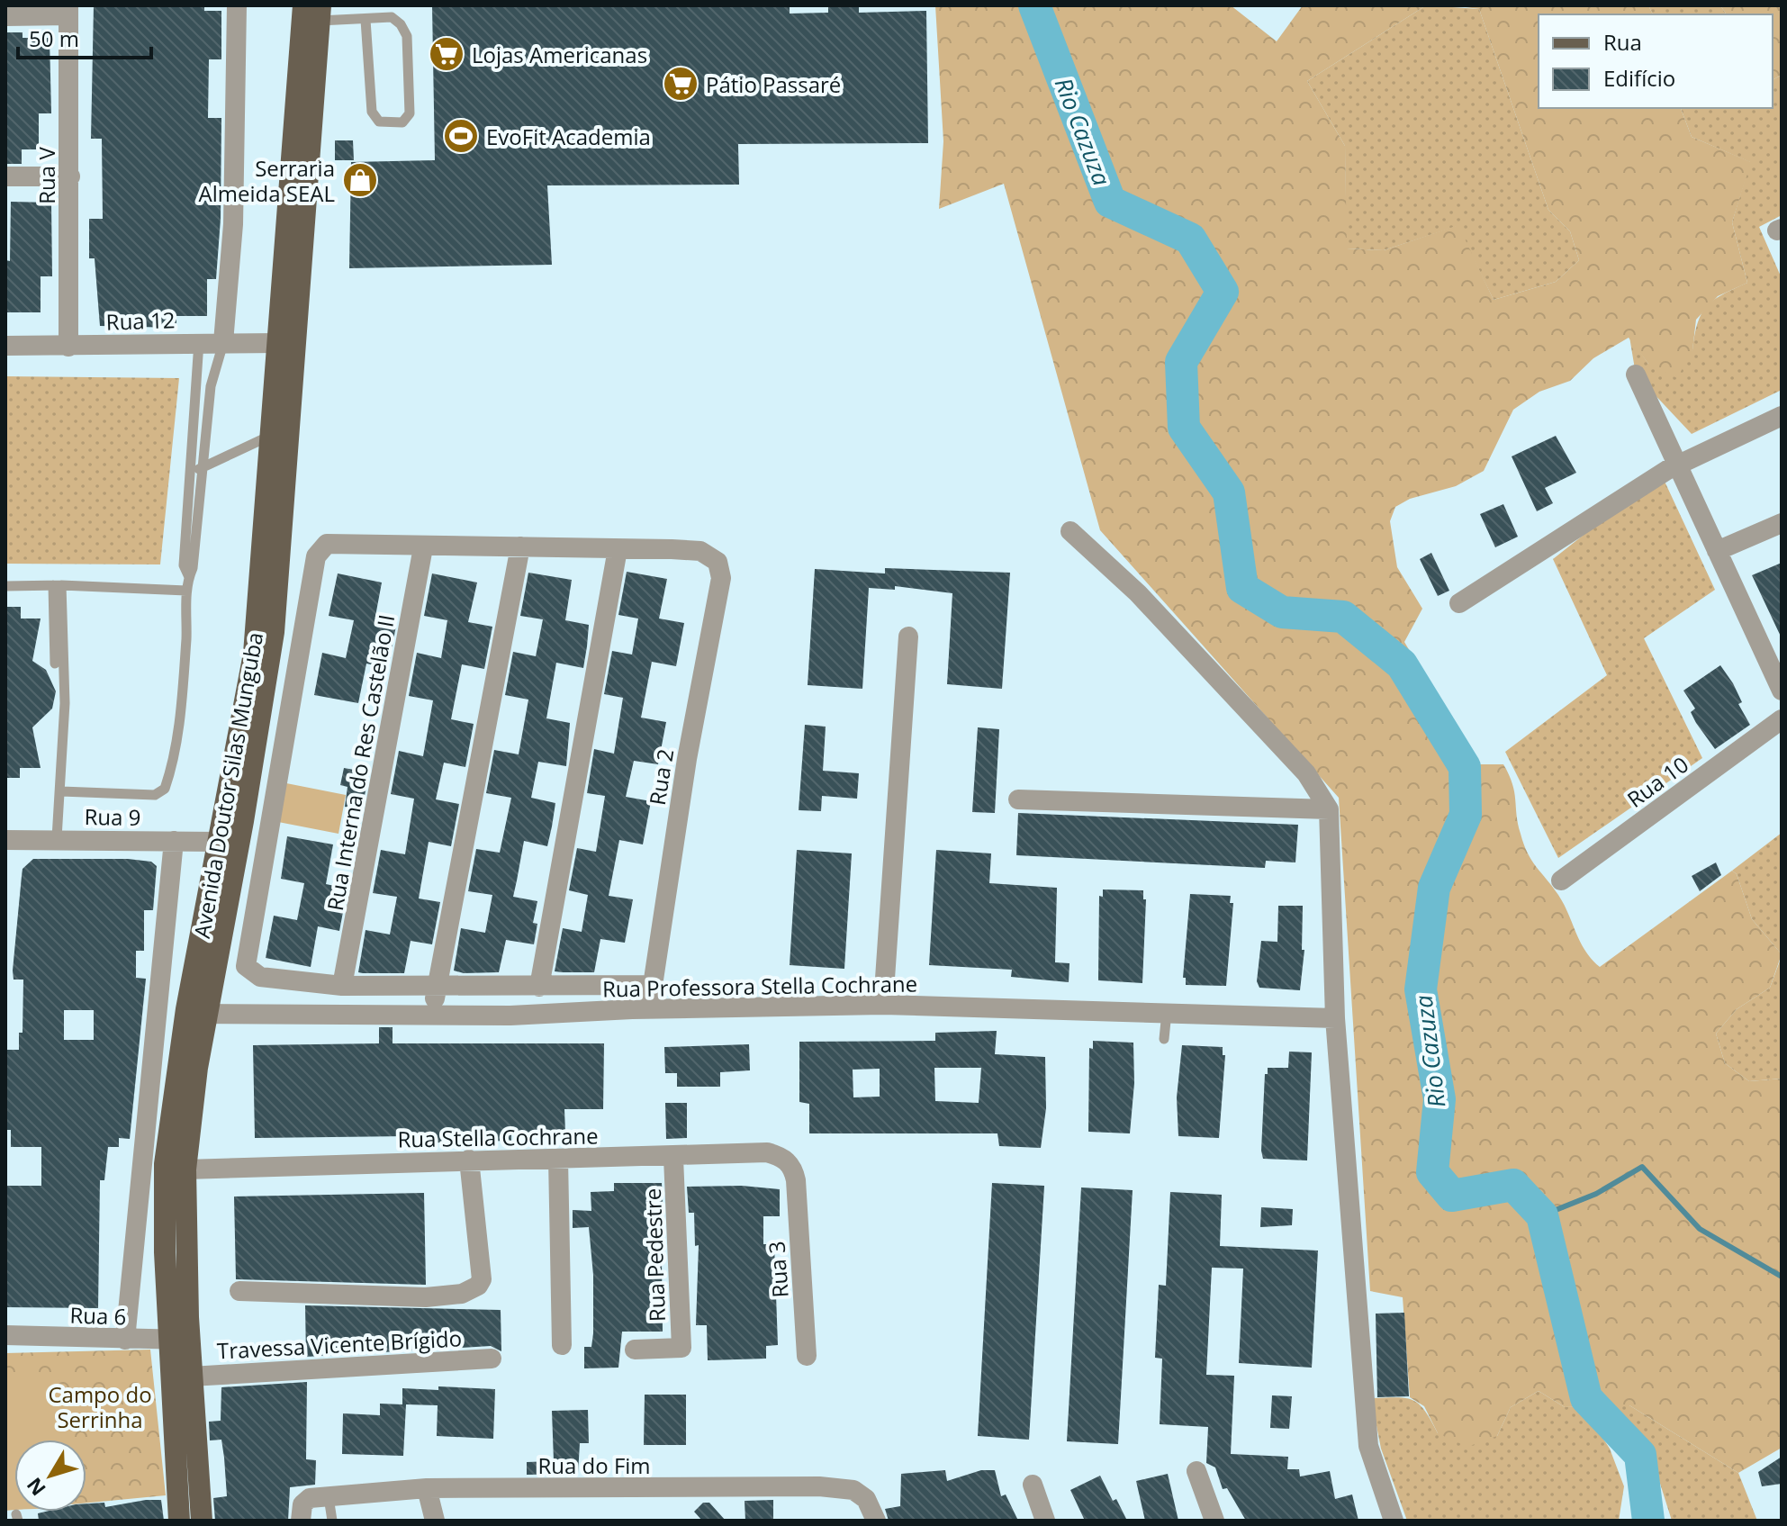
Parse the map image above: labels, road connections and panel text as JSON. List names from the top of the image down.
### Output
{
  "streets": {
    "main road": ["Avenida Doutor Silas Munguba"],
    "street": [
      "Rua V",
      "Rua 12",
      "Rua Interna do Res Castelão II",
      "Rua 2",
      "Rua 10",
      "Rua 9",
      "Rua Professora Stella Cochrane",
      "Rua Stella Cochrane",
      "Rua Pedestre",
      "Rua 3",
      "Rua 6",
      "Travessa Vicente Brígido",
      "Rua do Fim"
    ]
  },
  "crossings": [
    ["Rua V", "Rua 12"],
    ["Rua 12", "Avenida Doutor Silas Munguba"],
    ["Rua 2", "Rua Professora Stella Cochrane"],
    ["Avenida Doutor Silas Munguba", "Rua 9"],
    ["Avenida Doutor Silas Munguba", "Rua Professora Stella Cochrane"],
    ["Avenida Doutor Silas Munguba", "Rua Stella Cochrane"],
    ["Avenida Doutor Silas Munguba", "Rua 6"],
    ["Avenida Doutor Silas Munguba", "Travessa Vicente Brígido"],
    ["Rua Stella Cochrane", "Rua Pedestre"],
    ["Rua Stella Cochrane", "Rua 3"]
  ],
  "water": ["Rio Cazuza"],
  "parks": ["Campo do Serrinha"],
  "places": {
    "supermarket": ["Lojas Americanas", "Pátio Passaré"],
    "sports": ["EvoFit Academia"],
    "shop": ["Serraria Almeida SEAL"]
  },
  "legend": ["Rua", "Edifício"],
  "scale_bar": "50 m",
  "north": "bottom left"
}
